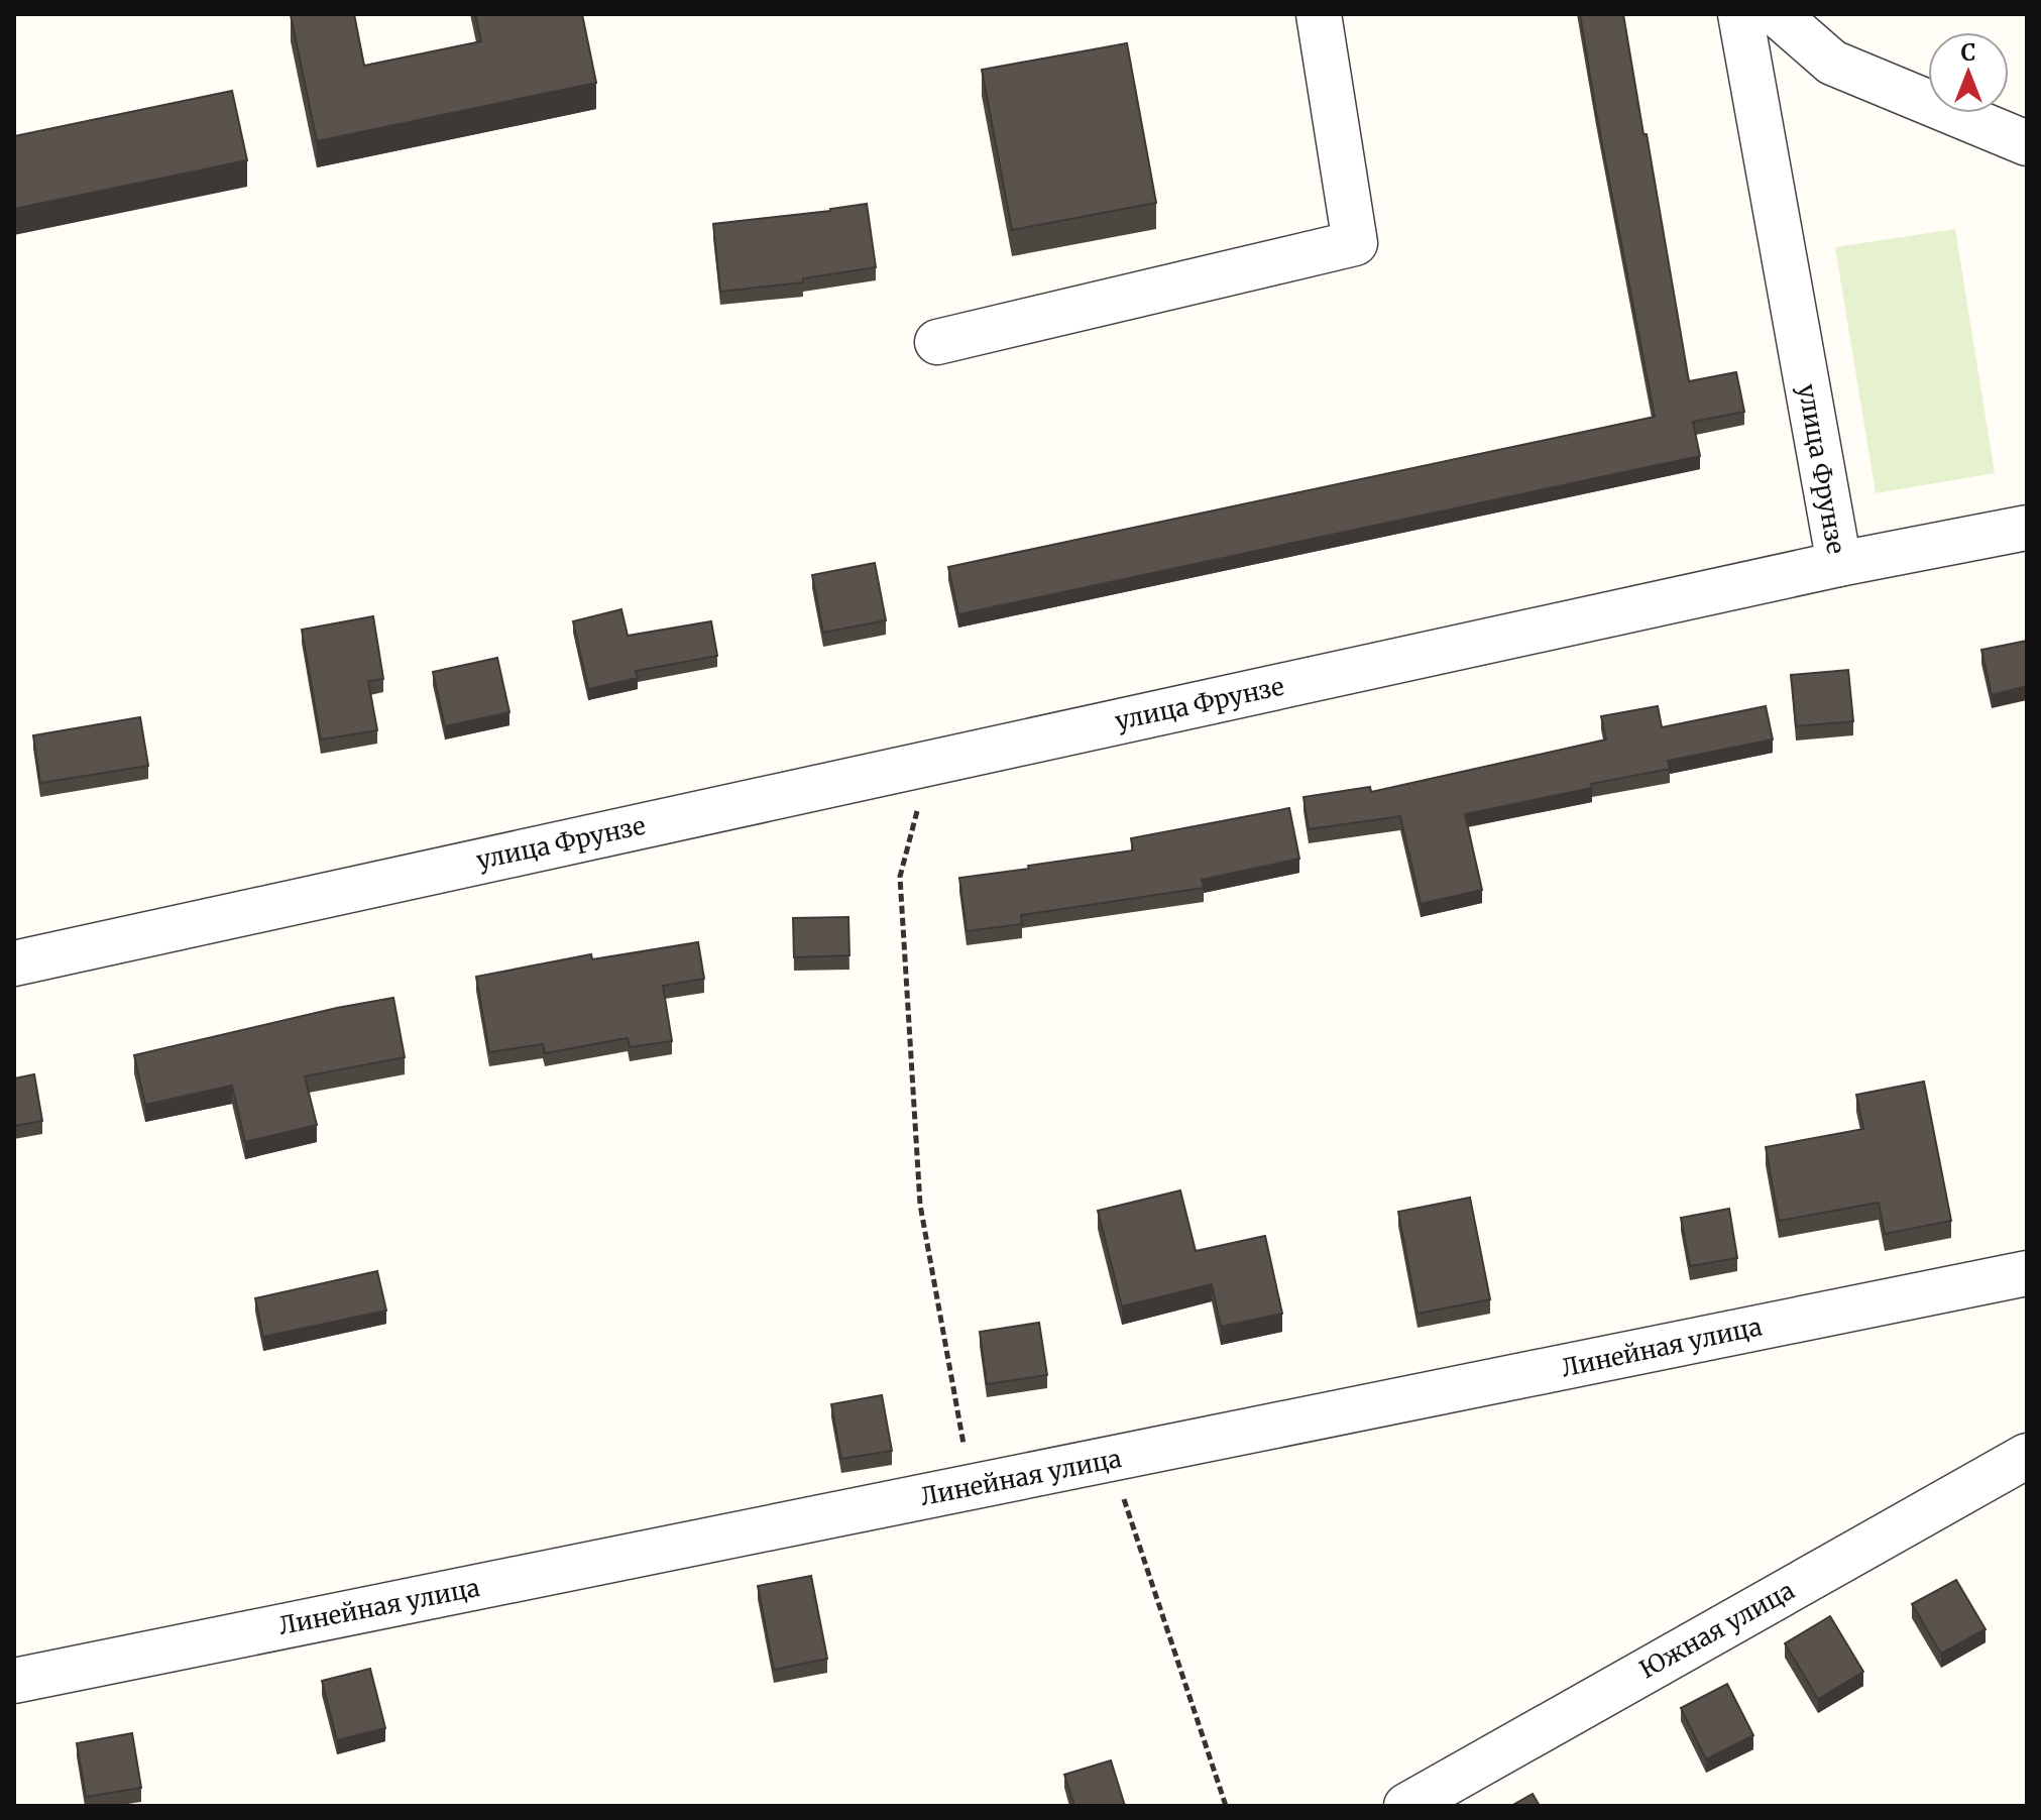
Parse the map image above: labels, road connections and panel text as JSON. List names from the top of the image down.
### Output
{
  "streets": {
    "street": ["улица Фрунзе", "Линейная улица", "Южная улица"]
  },
  "north": "top"
}
